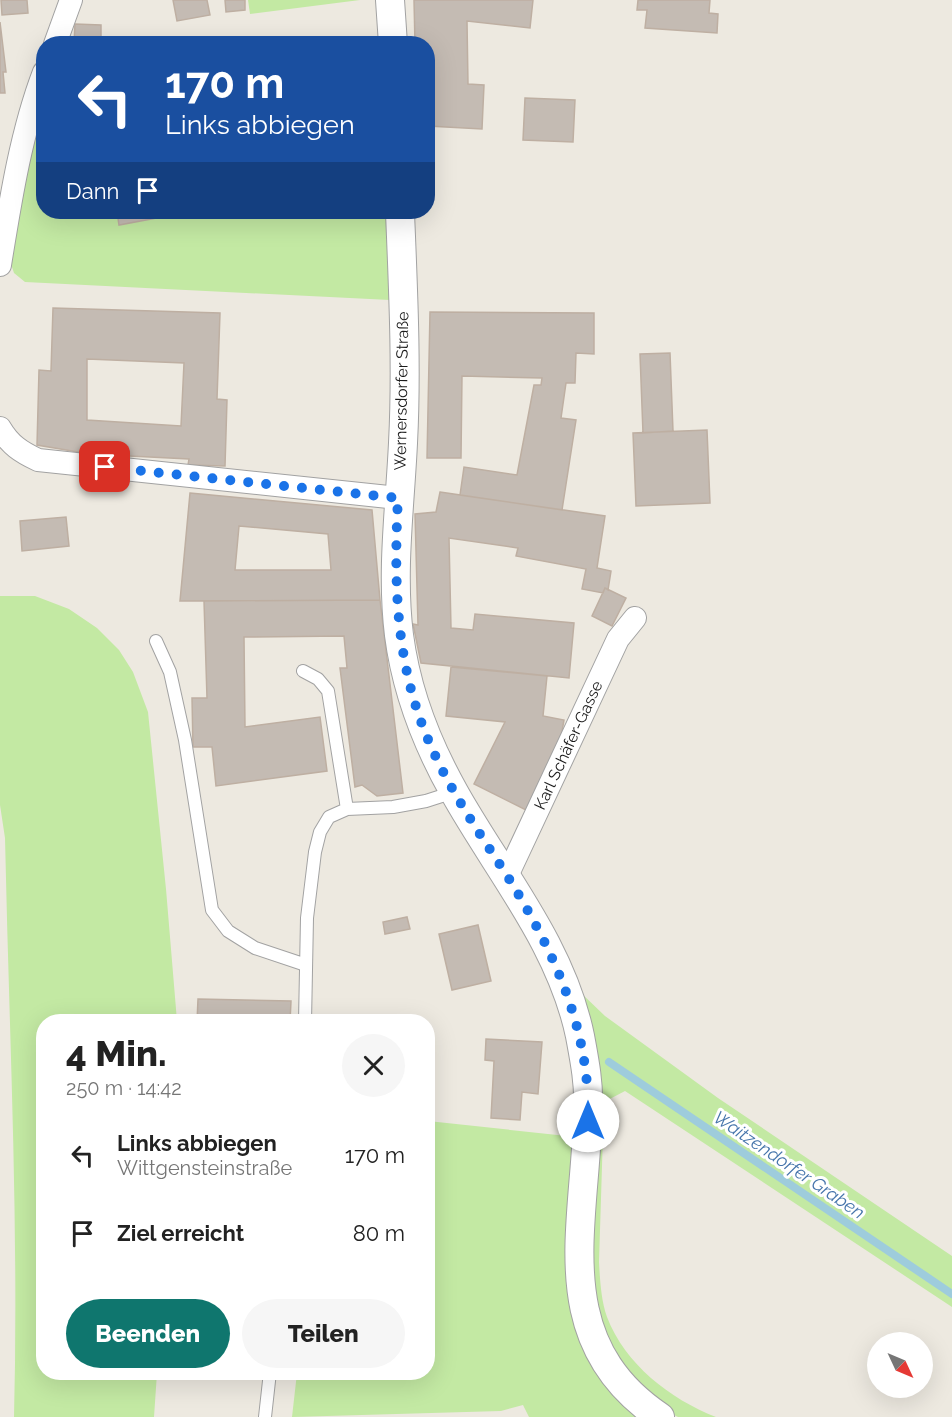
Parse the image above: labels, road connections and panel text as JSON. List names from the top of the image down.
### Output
{
  "streets": {
    "street": ["Wernersdorfer Straße", "Karl Schäfer-Gasse"]
  },
  "crossings": [
    ["Wernersdorfer Straße", "Karl Schäfer-Gasse"]
  ],
  "water": ["Waitzendorfer Graben"],
  "north": "bottom right",
  "page": {
    "turn": ["170 m", "Links abbiegen"],
    "then": "Dann",
    "heading": ["4 Min.", "250 m · 14:42"],
    "list": [
      {
        "name": "Links abbiegen",
        "note": "Wittgensteinstraße",
        "value": "170 m"
      },
      {
        "name": "Ziel erreicht",
        "value": "80 m"
      }
    ],
    "buttons": ["Beenden", "Teilen"]
  }
}
